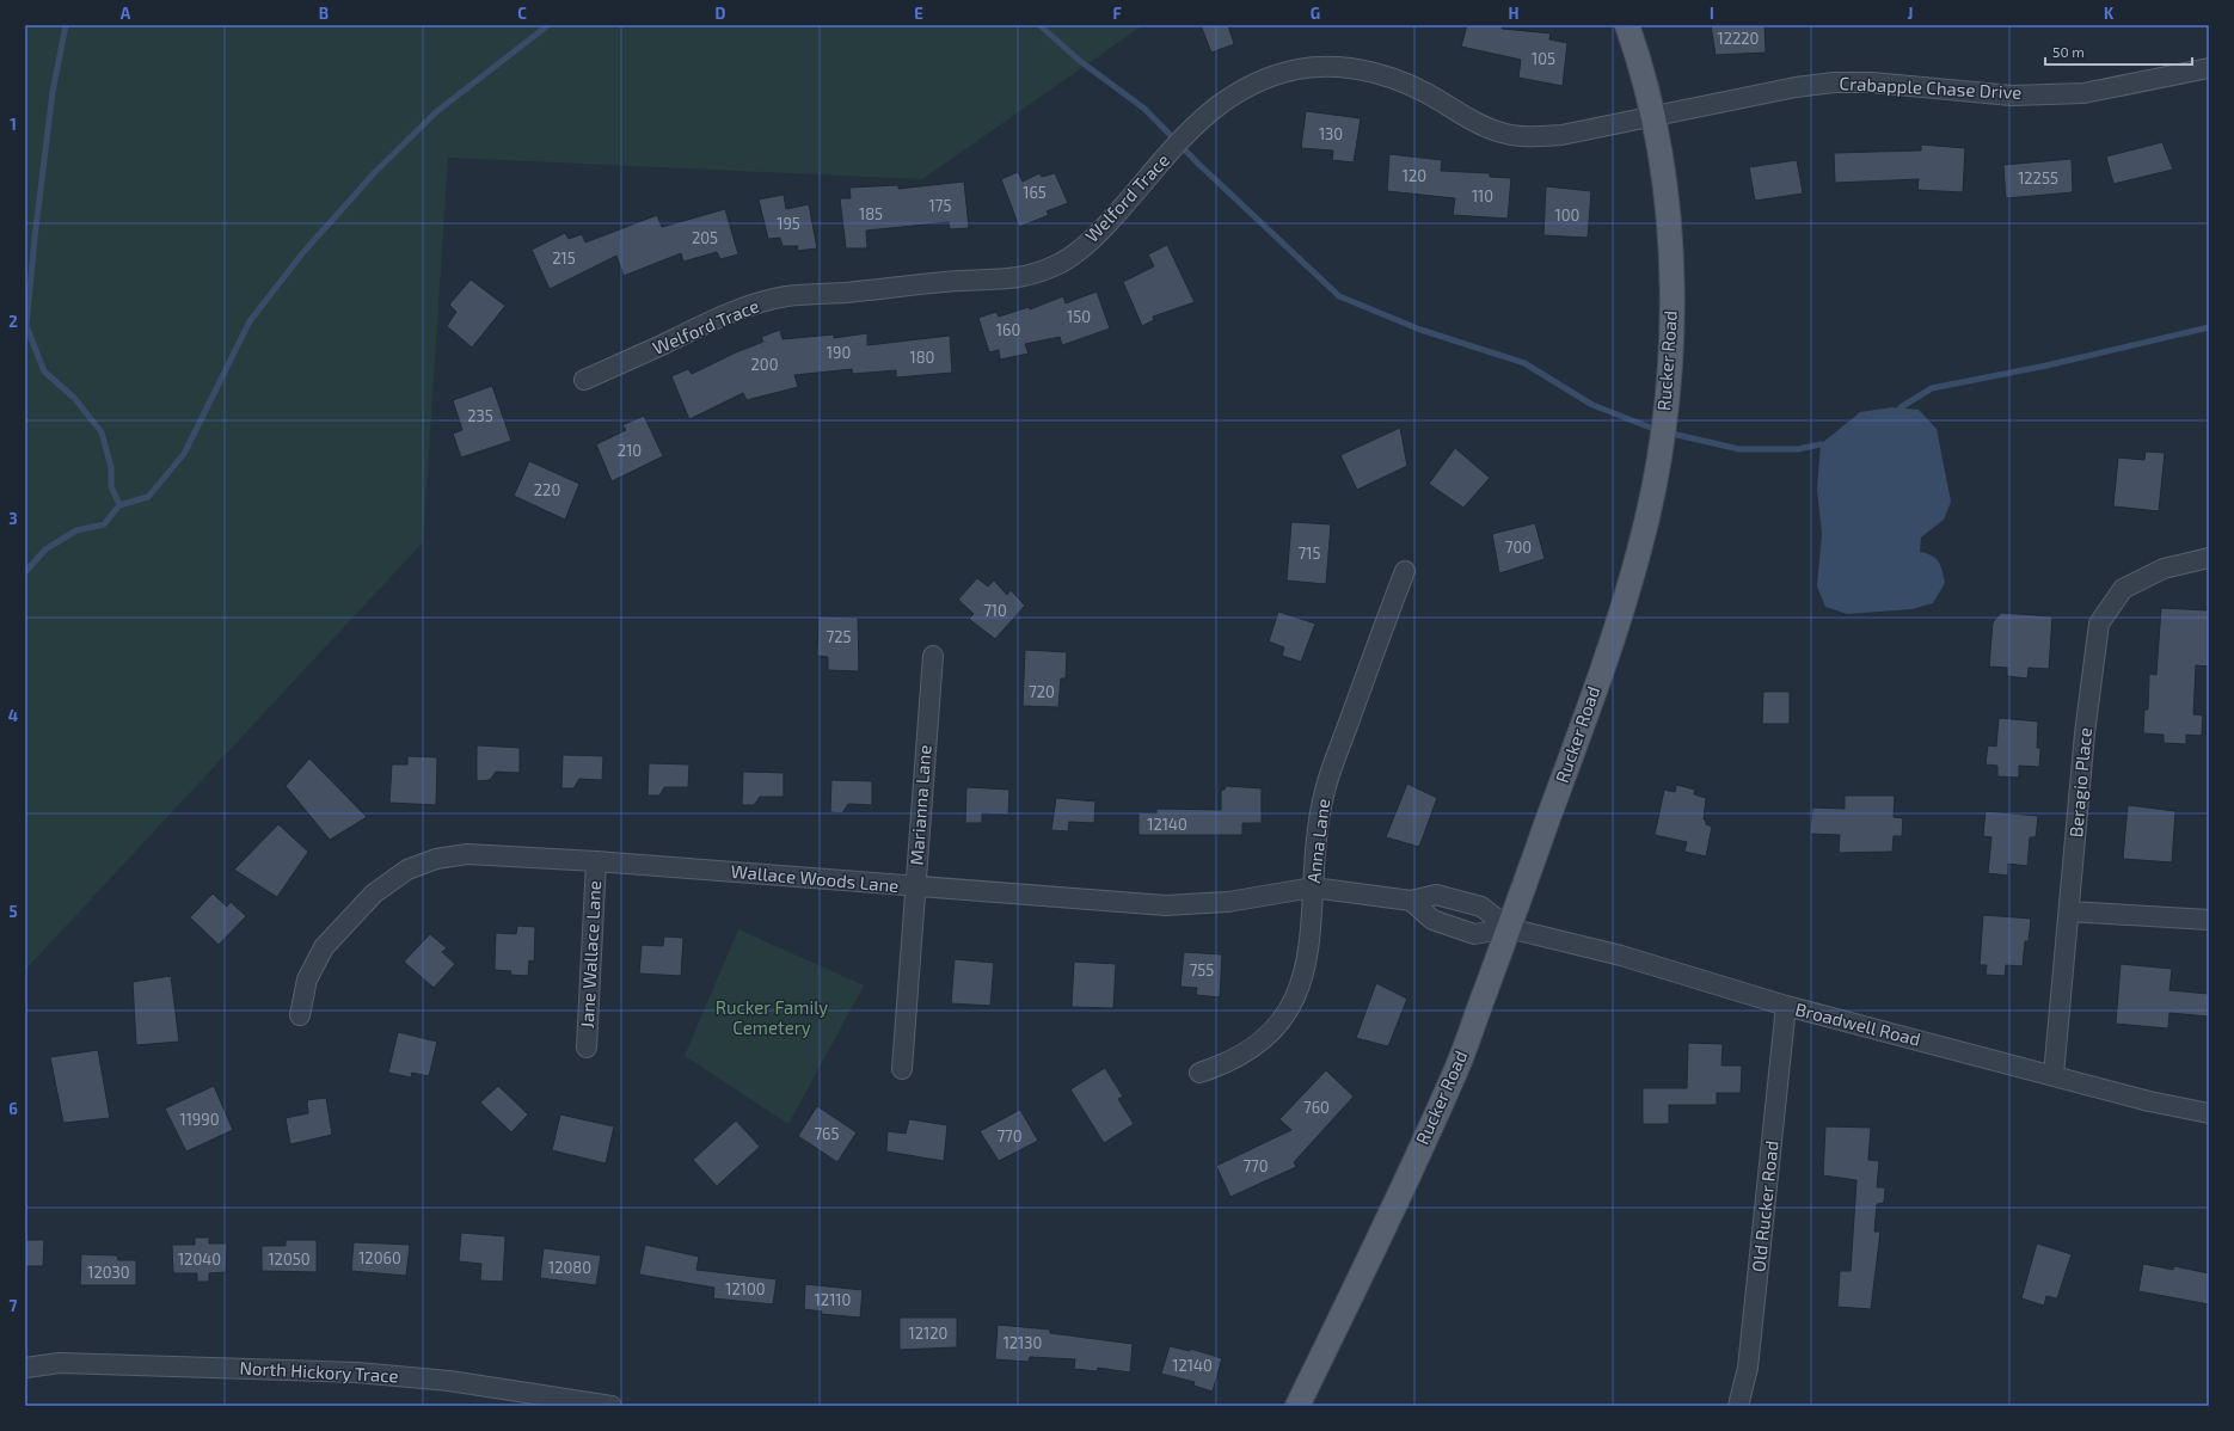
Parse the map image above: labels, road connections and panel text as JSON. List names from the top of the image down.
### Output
{
  "streets": {
    "main road": ["Rucker Road"],
    "street": [
      "Crabapple Chase Drive",
      "Welford Trace",
      "Beragio Place",
      "Marianna Lane",
      "Anna Lane",
      "Wallace Woods Lane",
      "Jane Wallace Lane",
      "Broadwell Road",
      "Old Rucker Road",
      "North Hickory Trace"
    ]
  },
  "crossings": [
    ["Crabapple Chase Drive", "Welford Trace"],
    ["Crabapple Chase Drive", "Rucker Road"],
    ["Welford Trace", "Rucker Road"],
    ["Rucker Road", "Wallace Woods Lane"],
    ["Rucker Road", "Broadwell Road"],
    ["Beragio Place", "Broadwell Road"],
    ["Marianna Lane", "Wallace Woods Lane"],
    ["Anna Lane", "Wallace Woods Lane"],
    ["Wallace Woods Lane", "Jane Wallace Lane"],
    ["Wallace Woods Lane", "Broadwell Road"],
    ["Broadwell Road", "Old Rucker Road"]
  ],
  "parks": ["Rucker Family Cemetery"],
  "house_numbers": [
    "12220",
    "105",
    "130",
    "120",
    "12255",
    "165",
    "110",
    "175",
    "185",
    "100",
    "195",
    "205",
    "215",
    "150",
    "160",
    "190",
    "180",
    "200",
    "235",
    "210",
    "220",
    "700",
    "715",
    "710",
    "725",
    "720",
    "12140",
    "755",
    "760",
    "11990",
    "765",
    "770",
    "770",
    "12060",
    "12040",
    "12050",
    "12080",
    "12030",
    "12100",
    "12110",
    "12120",
    "12130",
    "12140"
  ],
  "scale_bar": "50 m",
  "grid": {
    "columns": [
      "A",
      "B",
      "C",
      "D",
      "E",
      "F",
      "G",
      "H",
      "I",
      "J",
      "K"
    ],
    "rows": [
      "1",
      "2",
      "3",
      "4",
      "5",
      "6",
      "7"
    ]
  }
}
